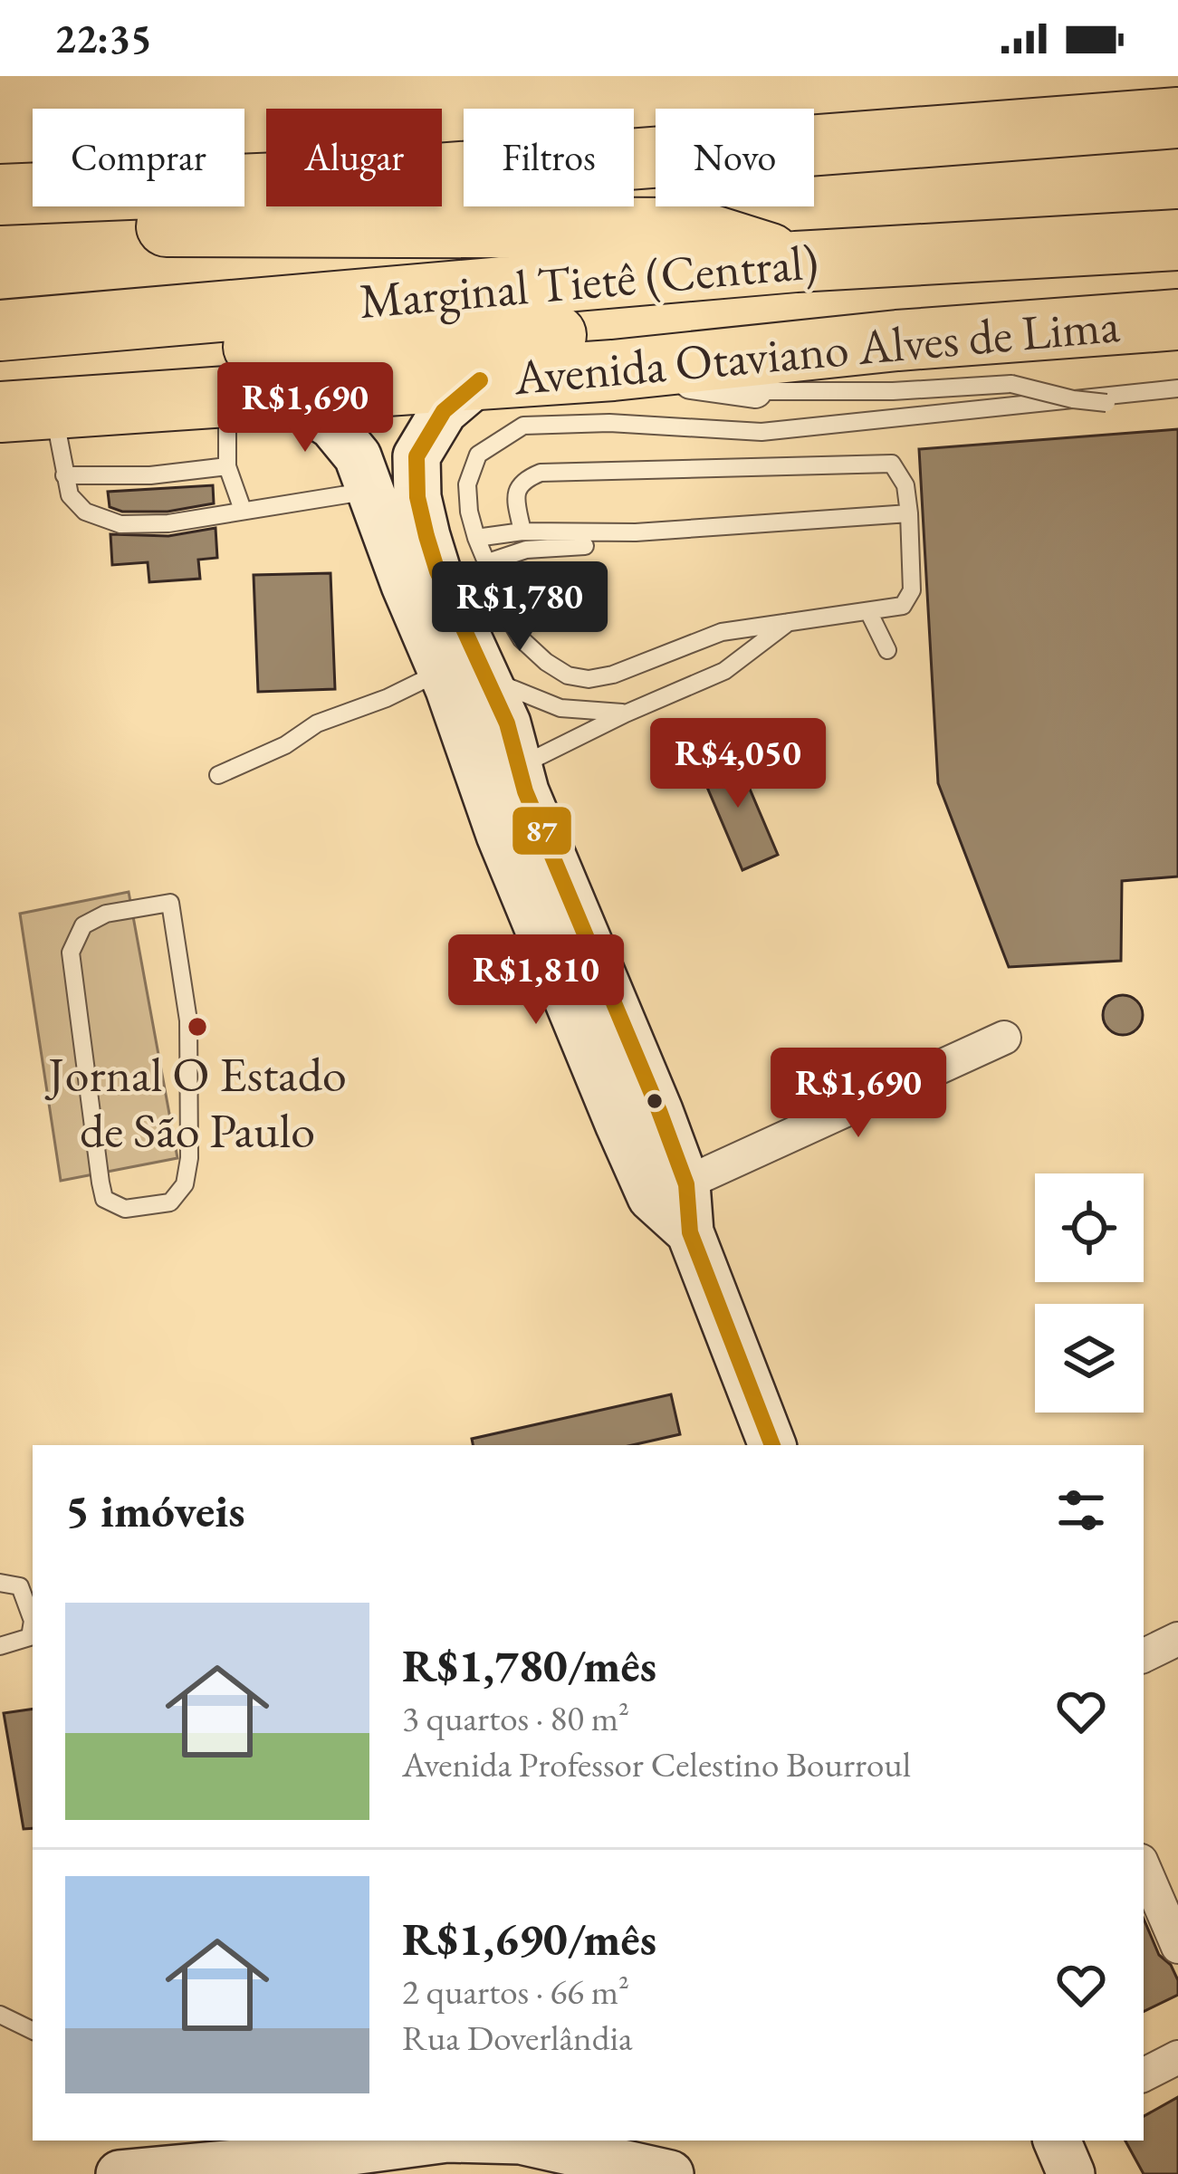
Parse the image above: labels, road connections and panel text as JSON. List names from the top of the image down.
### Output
{
  "streets": {
    "highway": ["Marginal Tietê (Central)", "Avenida Otaviano Alves de Lima"]
  },
  "places": ["Jornal O Estado de São Paulo"],
  "lines": ["transit line 87"],
  "page": {
    "status": "22:35",
    "chip": [
      "Comprar",
      "Alugar",
      "Filtros",
      "Novo"
    ],
    "price": [
      "R$1,690",
      "R$1,780",
      "R$4,050",
      "R$1,810",
      "R$1,690"
    ],
    "heading": "5 imóveis",
    "list": [
      {
        "name": "R$1,780/mês",
        "note": "3 quartos · 80 m² · Avenida Professor Celestino Bourroul"
      },
      {
        "name": "R$1,690/mês",
        "note": "2 quartos · 66 m² · Rua Doverlândia"
      }
    ]
  }
}
